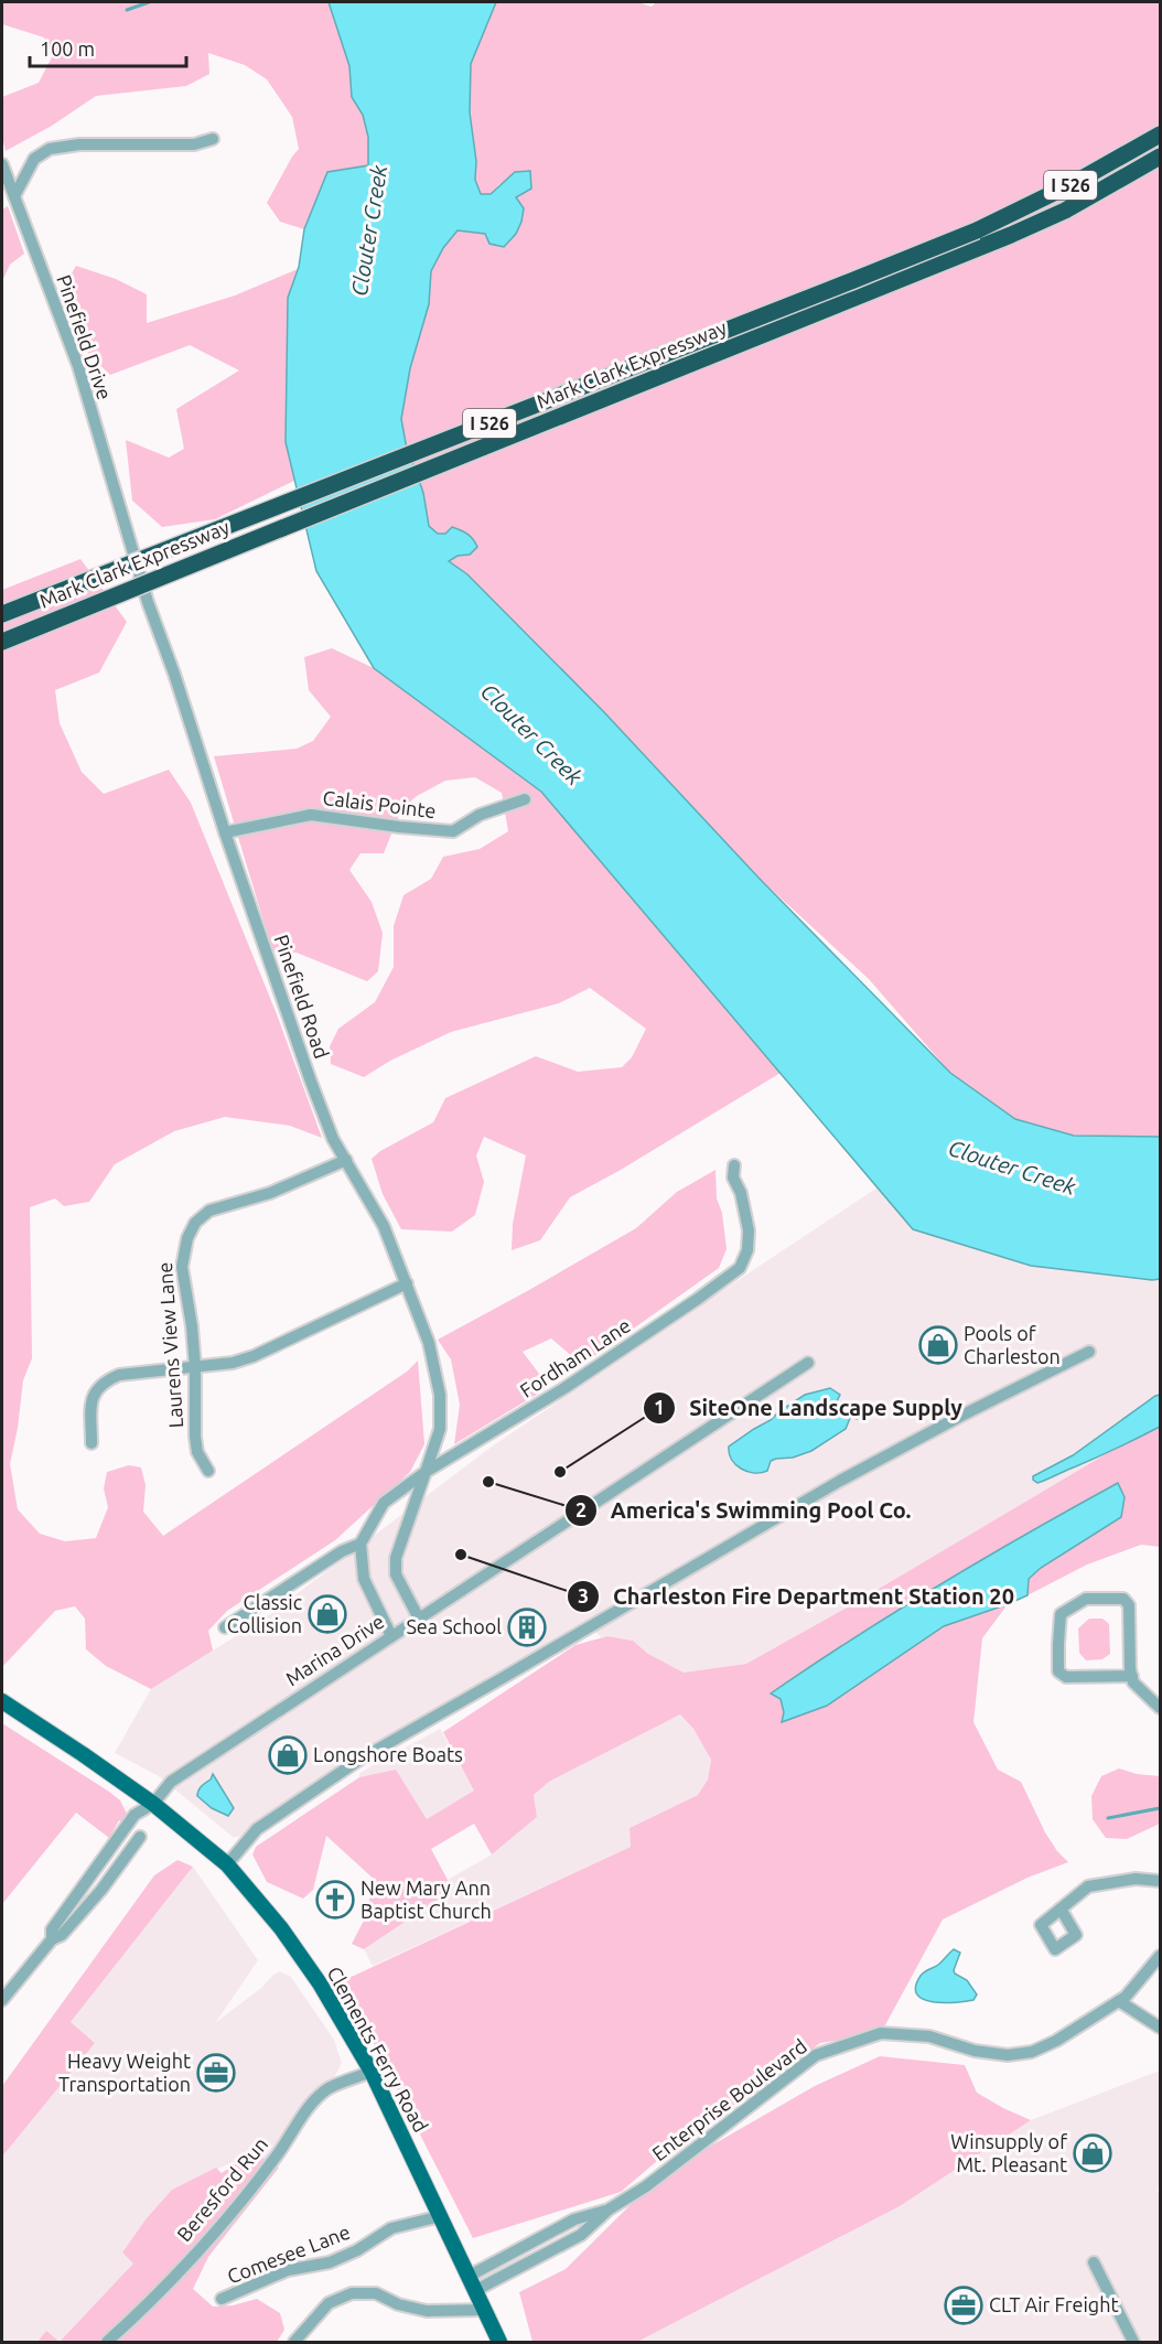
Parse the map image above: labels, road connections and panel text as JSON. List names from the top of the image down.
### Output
{
  "streets": {
    "highway": ["I 526", "Mark Clark Expressway"],
    "main road": ["Clements Ferry Road"],
    "street": [
      "Pinefield Drive",
      "Calais Pointe",
      "Pinefield Road",
      "Laurens View Lane",
      "Fordham Lane",
      "Marina Drive",
      "Enterprise Boulevard",
      "Beresford Run",
      "Comesee Lane"
    ]
  },
  "crossings": [
    ["Pinefield Drive", "Pinefield Road"],
    ["Calais Pointe", "Pinefield Road"],
    ["Pinefield Road", "Laurens View Lane"],
    ["Pinefield Road", "Fordham Lane"],
    ["Pinefield Road", "Marina Drive"],
    ["Marina Drive", "Clements Ferry Road"],
    ["Clements Ferry Road", "Enterprise Boulevard"],
    ["Clements Ferry Road", "Beresford Run"],
    ["Clements Ferry Road", "Comesee Lane"]
  ],
  "water": ["Clouter Creek"],
  "places": {
    "shop": [
      "Pools of Charleston",
      "Classic Collision",
      "Longshore Boats",
      "Winsupply of Mt. Pleasant"
    ],
    "other": ["SiteOne Landscape Supply", "America's Swimming Pool Co.", "Charleston Fire Department Station 20"],
    "building": ["Sea School"],
    "church": ["New Mary Ann Baptist Church"],
    "office": ["Heavy Weight Transportation", "CLT Air Freight"]
  },
  "scale_bar": "100 m"
}
